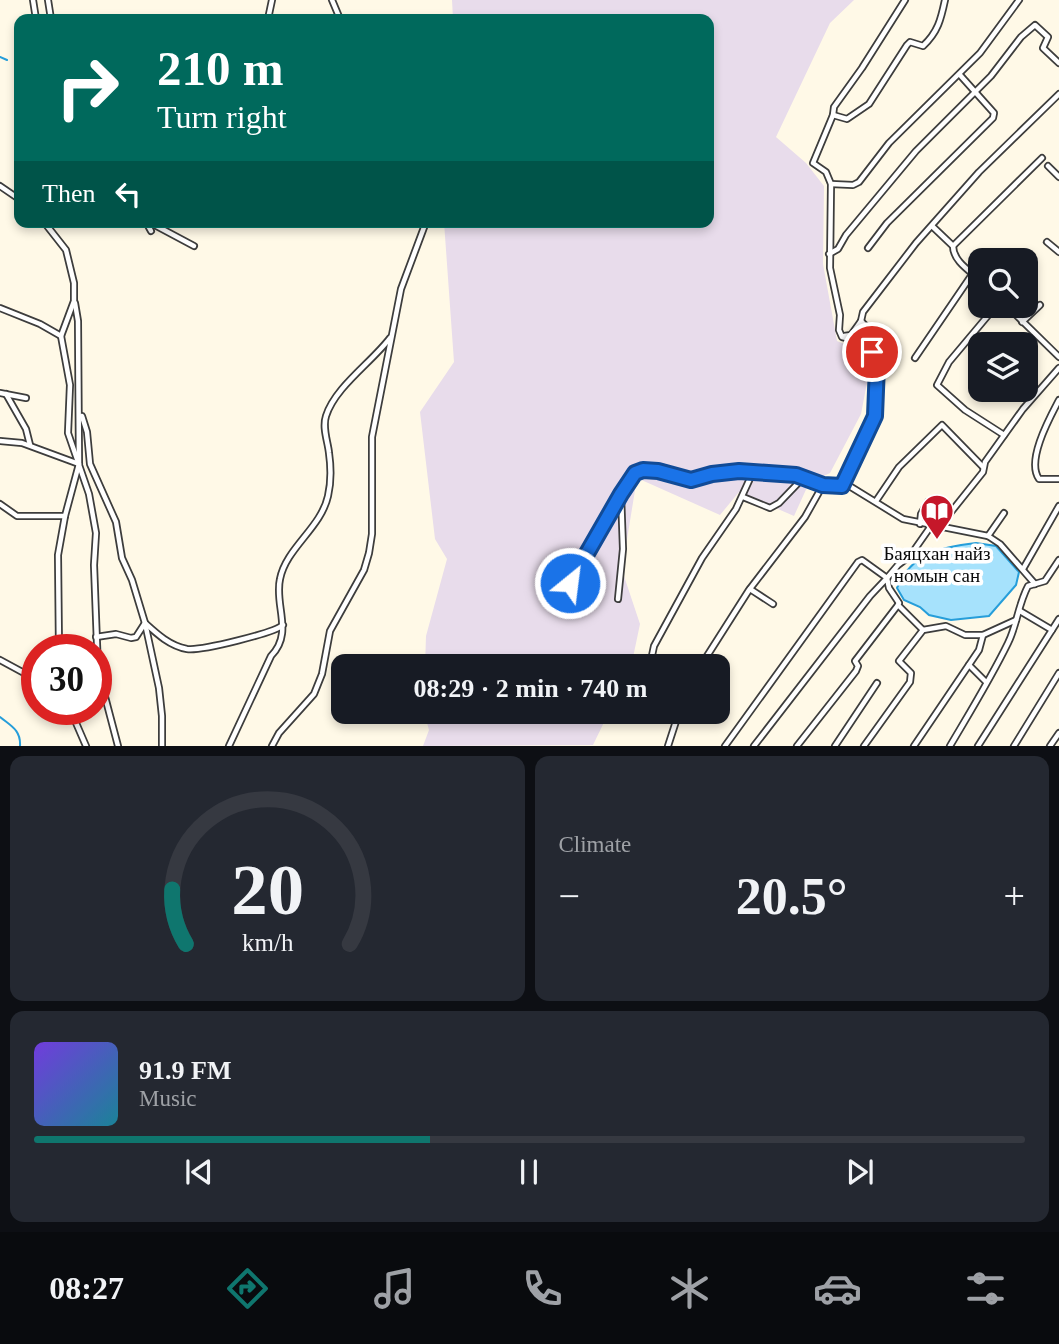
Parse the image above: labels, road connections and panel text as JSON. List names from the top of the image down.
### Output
{
  "places": {
    "library": ["Баяцхан найз номын сан"]
  },
  "page": {
    "turn": ["210 m", "Turn right"],
    "then": "Then",
    "limit": "30",
    "trip": "08:29 · 2 min · 740 m",
    "tile": "Climate",
    "heat": ["−", "20.5°", "+"],
    "song": ["91.9 FM", "Music"],
    "tabs": "08:27",
    "gauge": ["20", "km/h"]
  }
}
